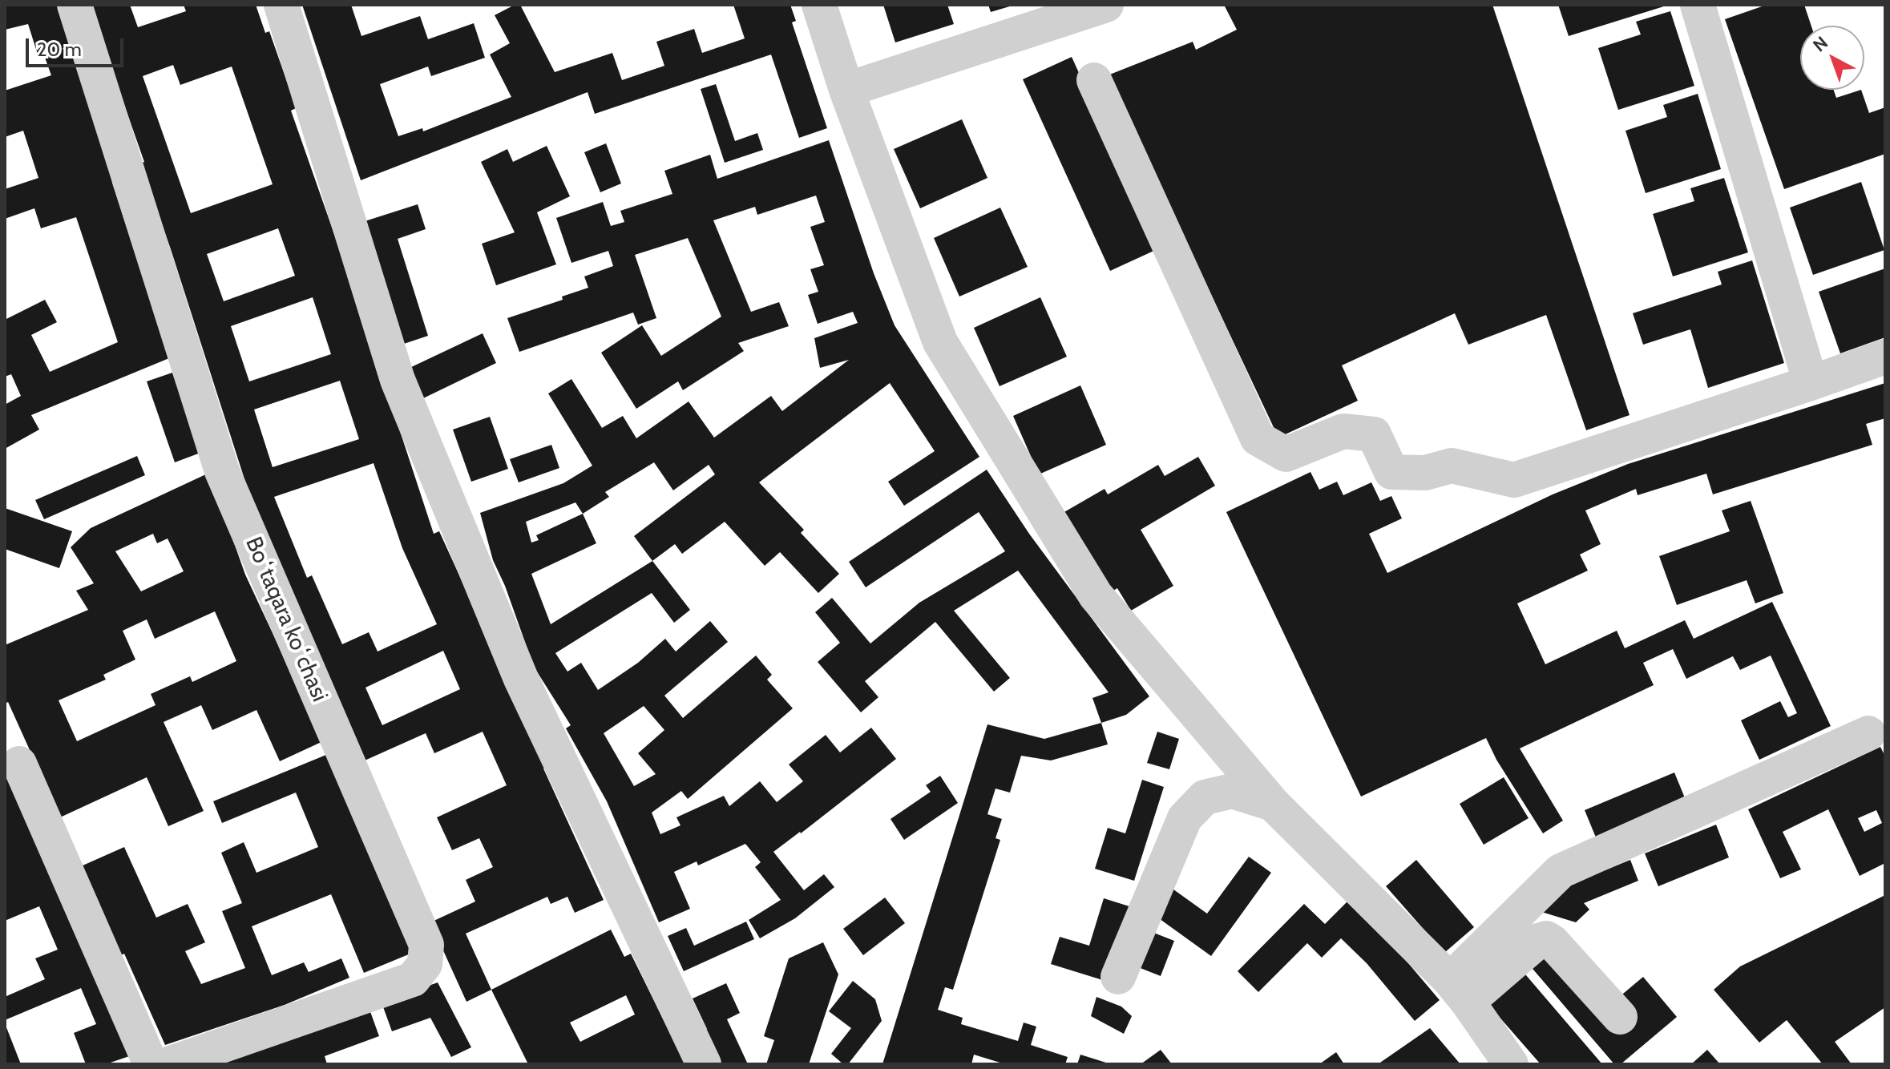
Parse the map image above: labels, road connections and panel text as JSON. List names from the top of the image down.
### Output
{
  "streets": {
    "street": ["Boʻtaqara koʻchasi"]
  },
  "scale_bar": "20 m",
  "north": "top left"
}
